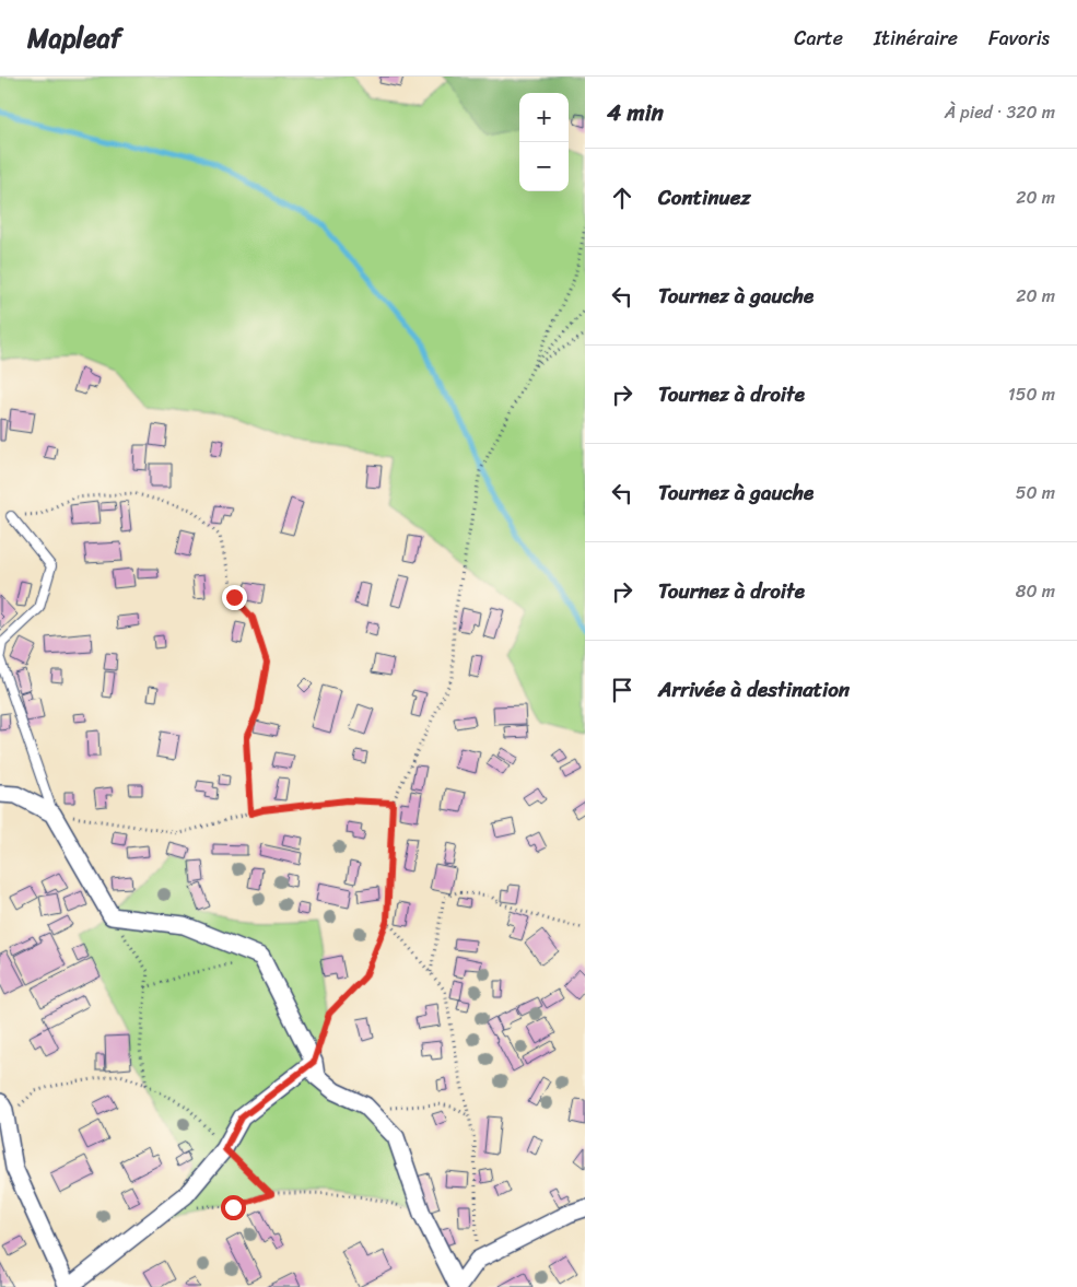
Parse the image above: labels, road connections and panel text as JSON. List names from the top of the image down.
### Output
{
  "page": {
    "header": "Mapleaf",
    "nav": ["Carte", "Itinéraire", "Favoris"],
    "heading": ["4 min", "À pied · 320 m"],
    "map_buttons": ["+", "−"],
    "list": [
      ["Continuez", "20 m"],
      ["Tournez à gauche", "20 m"],
      ["Tournez à droite", "150 m"],
      ["Tournez à gauche", "50 m"],
      ["Tournez à droite", "80 m"],
      "Arrivée à destination"
    ]
  }
}
